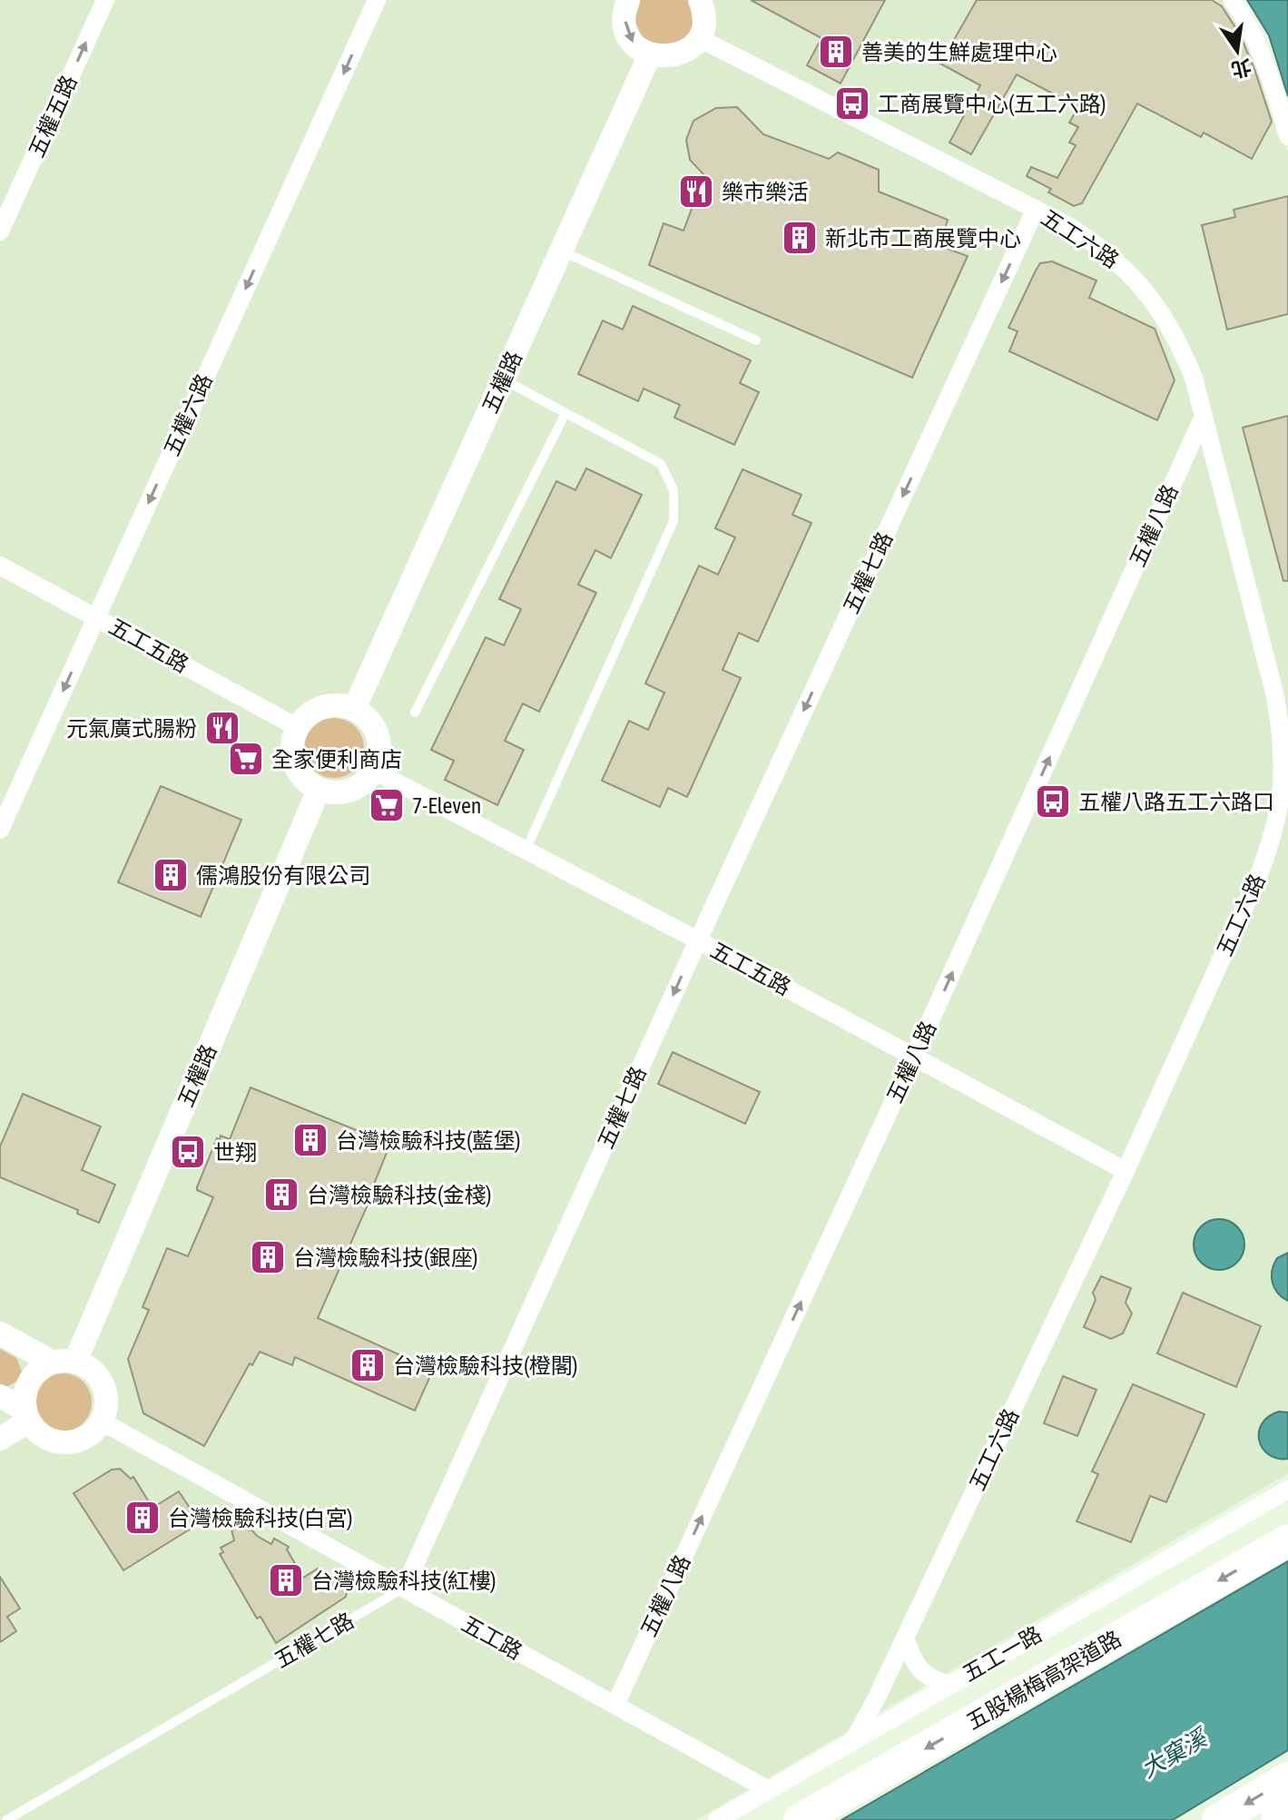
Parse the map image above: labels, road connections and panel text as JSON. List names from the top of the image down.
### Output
{
  "streets": {
    "highway": ["五股楊梅高架道路"],
    "street": [
      "五權五路",
      "五工六路",
      "五權路",
      "五權六路",
      "五權八路",
      "五權七路",
      "五工五路",
      "五工路",
      "五工一路"
    ]
  },
  "crossings": [
    ["五工六路", "五權八路"],
    ["五工六路", "五權七路"],
    ["五工六路", "五工五路"],
    ["五工六路", "五工一路"],
    ["五權路", "五工五路"],
    ["五權路", "五工路"],
    ["五權六路", "五工五路"],
    ["五權八路", "五工五路"],
    ["五權八路", "五工路"],
    ["五權七路", "五工五路"],
    ["五權七路", "五工路"],
    ["五工路", "五工一路"]
  ],
  "one_way": [
    "五權五路",
    "五權六路",
    "五權八路",
    "五權七路",
    "五股楊梅高架道路"
  ],
  "water": ["大窠溪"],
  "places": {
    "building": [
      "善美的生鮮處理中心",
      "新北市工商展覽中心",
      "儒鴻股份有限公司",
      "台灣檢驗科技(藍堡)",
      "台灣檢驗科技(金棧)",
      "台灣檢驗科技(銀座)",
      "台灣檢驗科技(橙閣)",
      "台灣檢驗科技(白宮)",
      "台灣檢驗科技(紅樓)"
    ],
    "bus stop": ["工商展覽中心(五工六路)", "五權八路五工六路口", "世翔"],
    "restaurant": ["樂市樂活", "元氣廣式腸粉"],
    "supermarket": ["全家便利商店", "7-Eleven"]
  },
  "north": "bottom"
}
